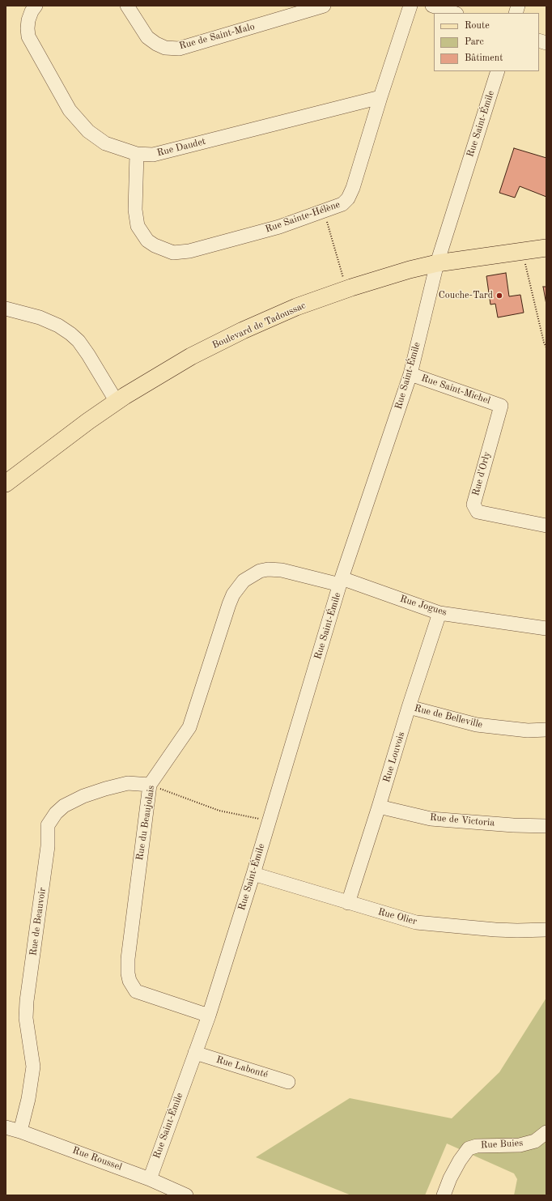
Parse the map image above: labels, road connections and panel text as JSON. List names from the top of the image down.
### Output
{
  "streets": {
    "main road": ["Boulevard de Tadoussac"],
    "street": [
      "Rue de Saint-Malo",
      "Rue Saint-Émile",
      "Rue Daudet",
      "Rue Sainte-Hélène",
      "Rue Saint-Michel",
      "Rue d'Orly",
      "Rue Jogues",
      "Rue de Belleville",
      "Rue Louvois",
      "Rue de Victoria",
      "Rue du Beaujolais",
      "Rue Olier",
      "Rue de Beauvoir",
      "Rue Labonté",
      "Rue Buies",
      "Rue Roussel"
    ]
  },
  "crossings": [
    ["Rue Saint-Émile", "Boulevard de Tadoussac"],
    ["Rue Saint-Émile", "Rue Saint-Michel"],
    ["Rue Saint-Émile", "Rue Jogues"],
    ["Rue Saint-Émile", "Rue du Beaujolais"],
    ["Rue Saint-Émile", "Rue Olier"],
    ["Rue Saint-Émile", "Rue Labonté"],
    ["Rue Saint-Émile", "Rue Roussel"],
    ["Rue Daudet", "Rue Sainte-Hélène"],
    ["Rue Saint-Michel", "Rue d'Orly"],
    ["Rue Jogues", "Rue Louvois"],
    ["Rue Jogues", "Rue du Beaujolais"],
    ["Rue de Belleville", "Rue Louvois"],
    ["Rue Louvois", "Rue de Victoria"],
    ["Rue Louvois", "Rue Olier"],
    ["Rue du Beaujolais", "Rue de Beauvoir"],
    ["Rue de Beauvoir", "Rue Roussel"]
  ],
  "places": ["Couche-Tard"],
  "legend": ["Route", "Parc", "Bâtiment"]
}
